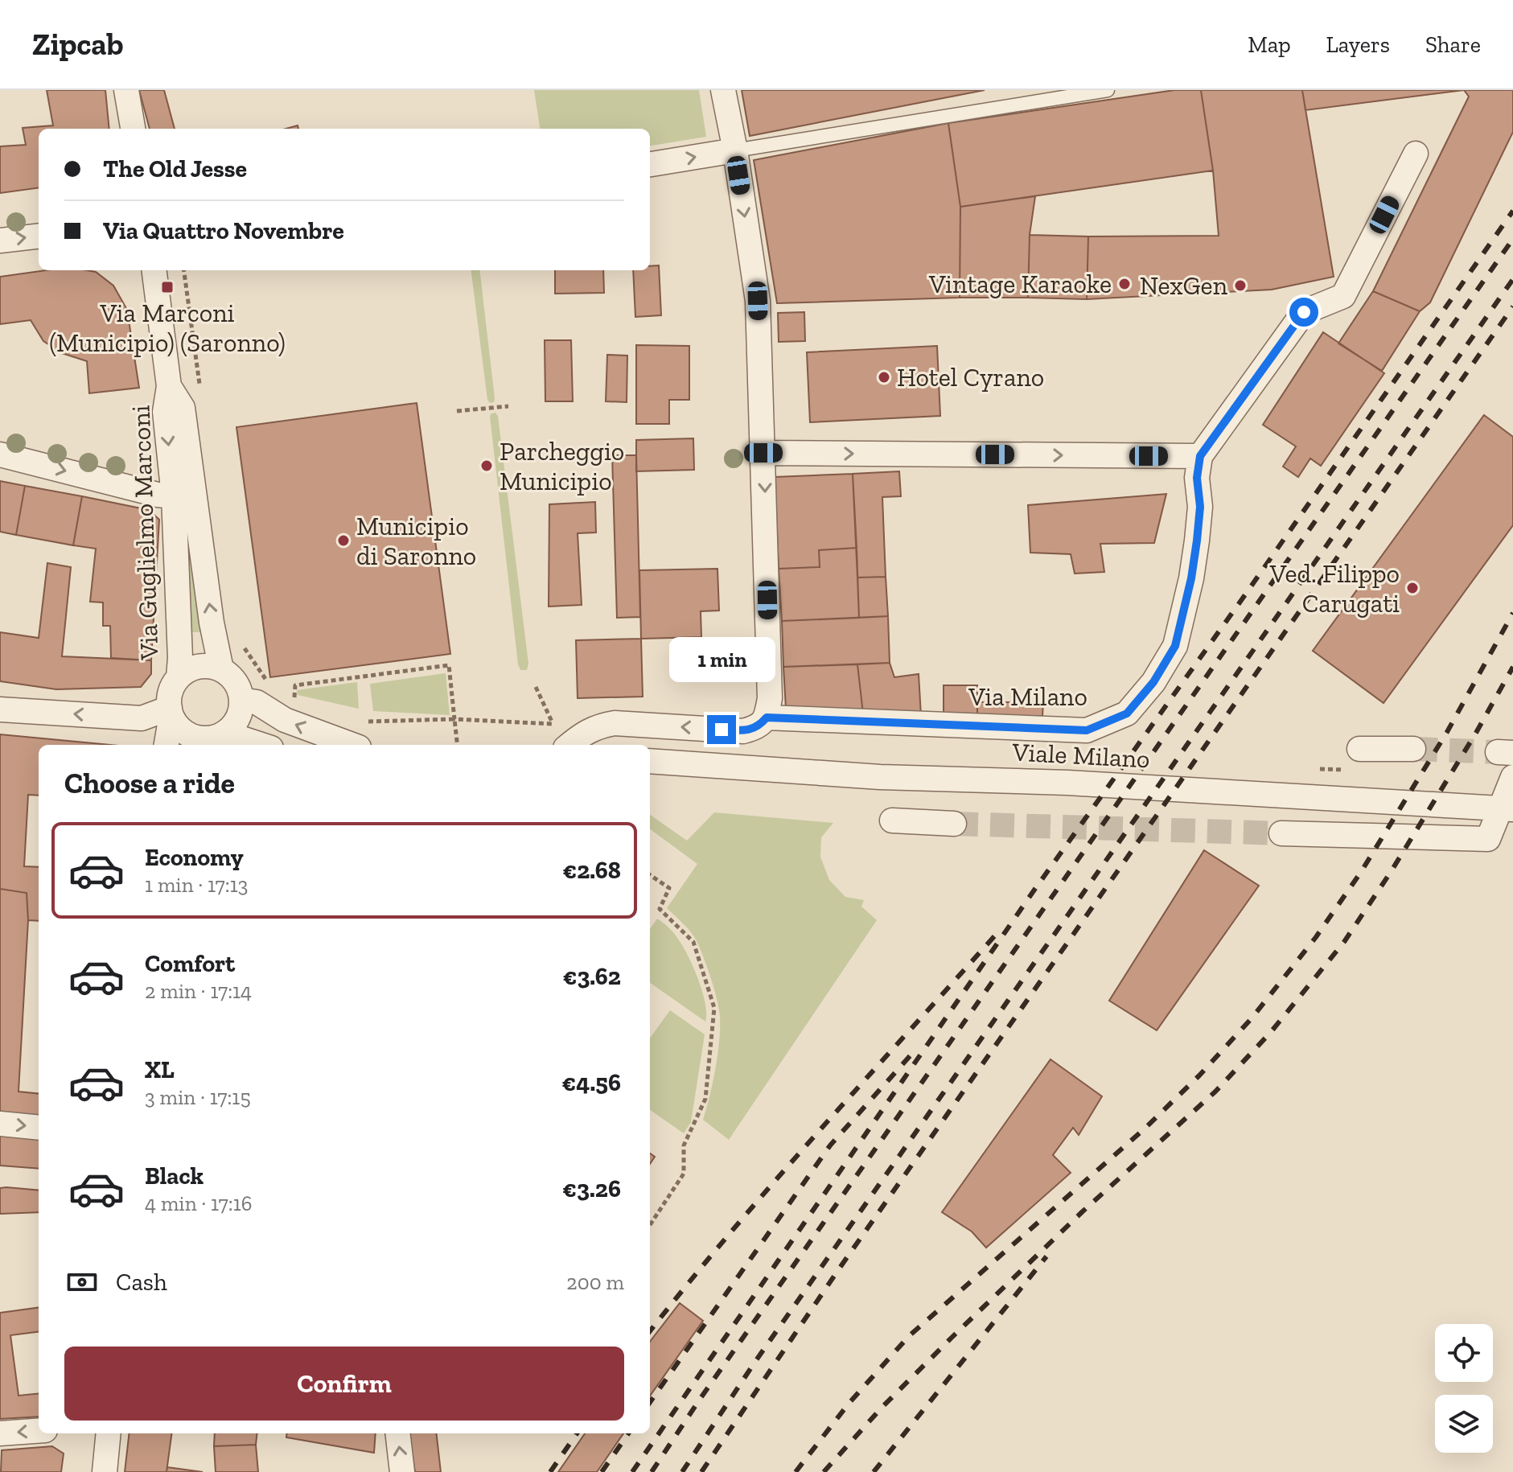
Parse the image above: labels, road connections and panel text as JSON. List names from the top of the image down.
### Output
{
  "streets": {
    "street": ["Via Guglielmo Marconi", "Via Milano", "Viale Milano"]
  },
  "places": {
    "other": [
      "Vintage Karaoke",
      "NexGen",
      "Hotel Cyrano",
      "Parcheggio Municipio",
      "Municipio di Saronno",
      "Ved. Filippo Carugati"
    ],
    "transit": ["Via Marconi (Municipio) (Saronno)"]
  },
  "page": {
    "header": "Zipcab",
    "nav": ["Map", "Layers", "Share"],
    "banner": ["The Old Jesse", "Via Quattro Novembre"],
    "bubble": "1 min",
    "heading": "Choose a ride",
    "list": [
      {
        "name": "Economy",
        "note": "1 min · 17:13",
        "value": "€2.68"
      },
      {
        "name": "Comfort",
        "note": "2 min · 17:14",
        "value": "€3.62"
      },
      {
        "name": "XL",
        "note": "3 min · 17:15",
        "value": "€4.56"
      },
      {
        "name": "Black",
        "note": "4 min · 17:16",
        "value": "€3.26"
      }
    ],
    "pay": ["Cash", "200 m"],
    "buttons": "Confirm"
  }
}
